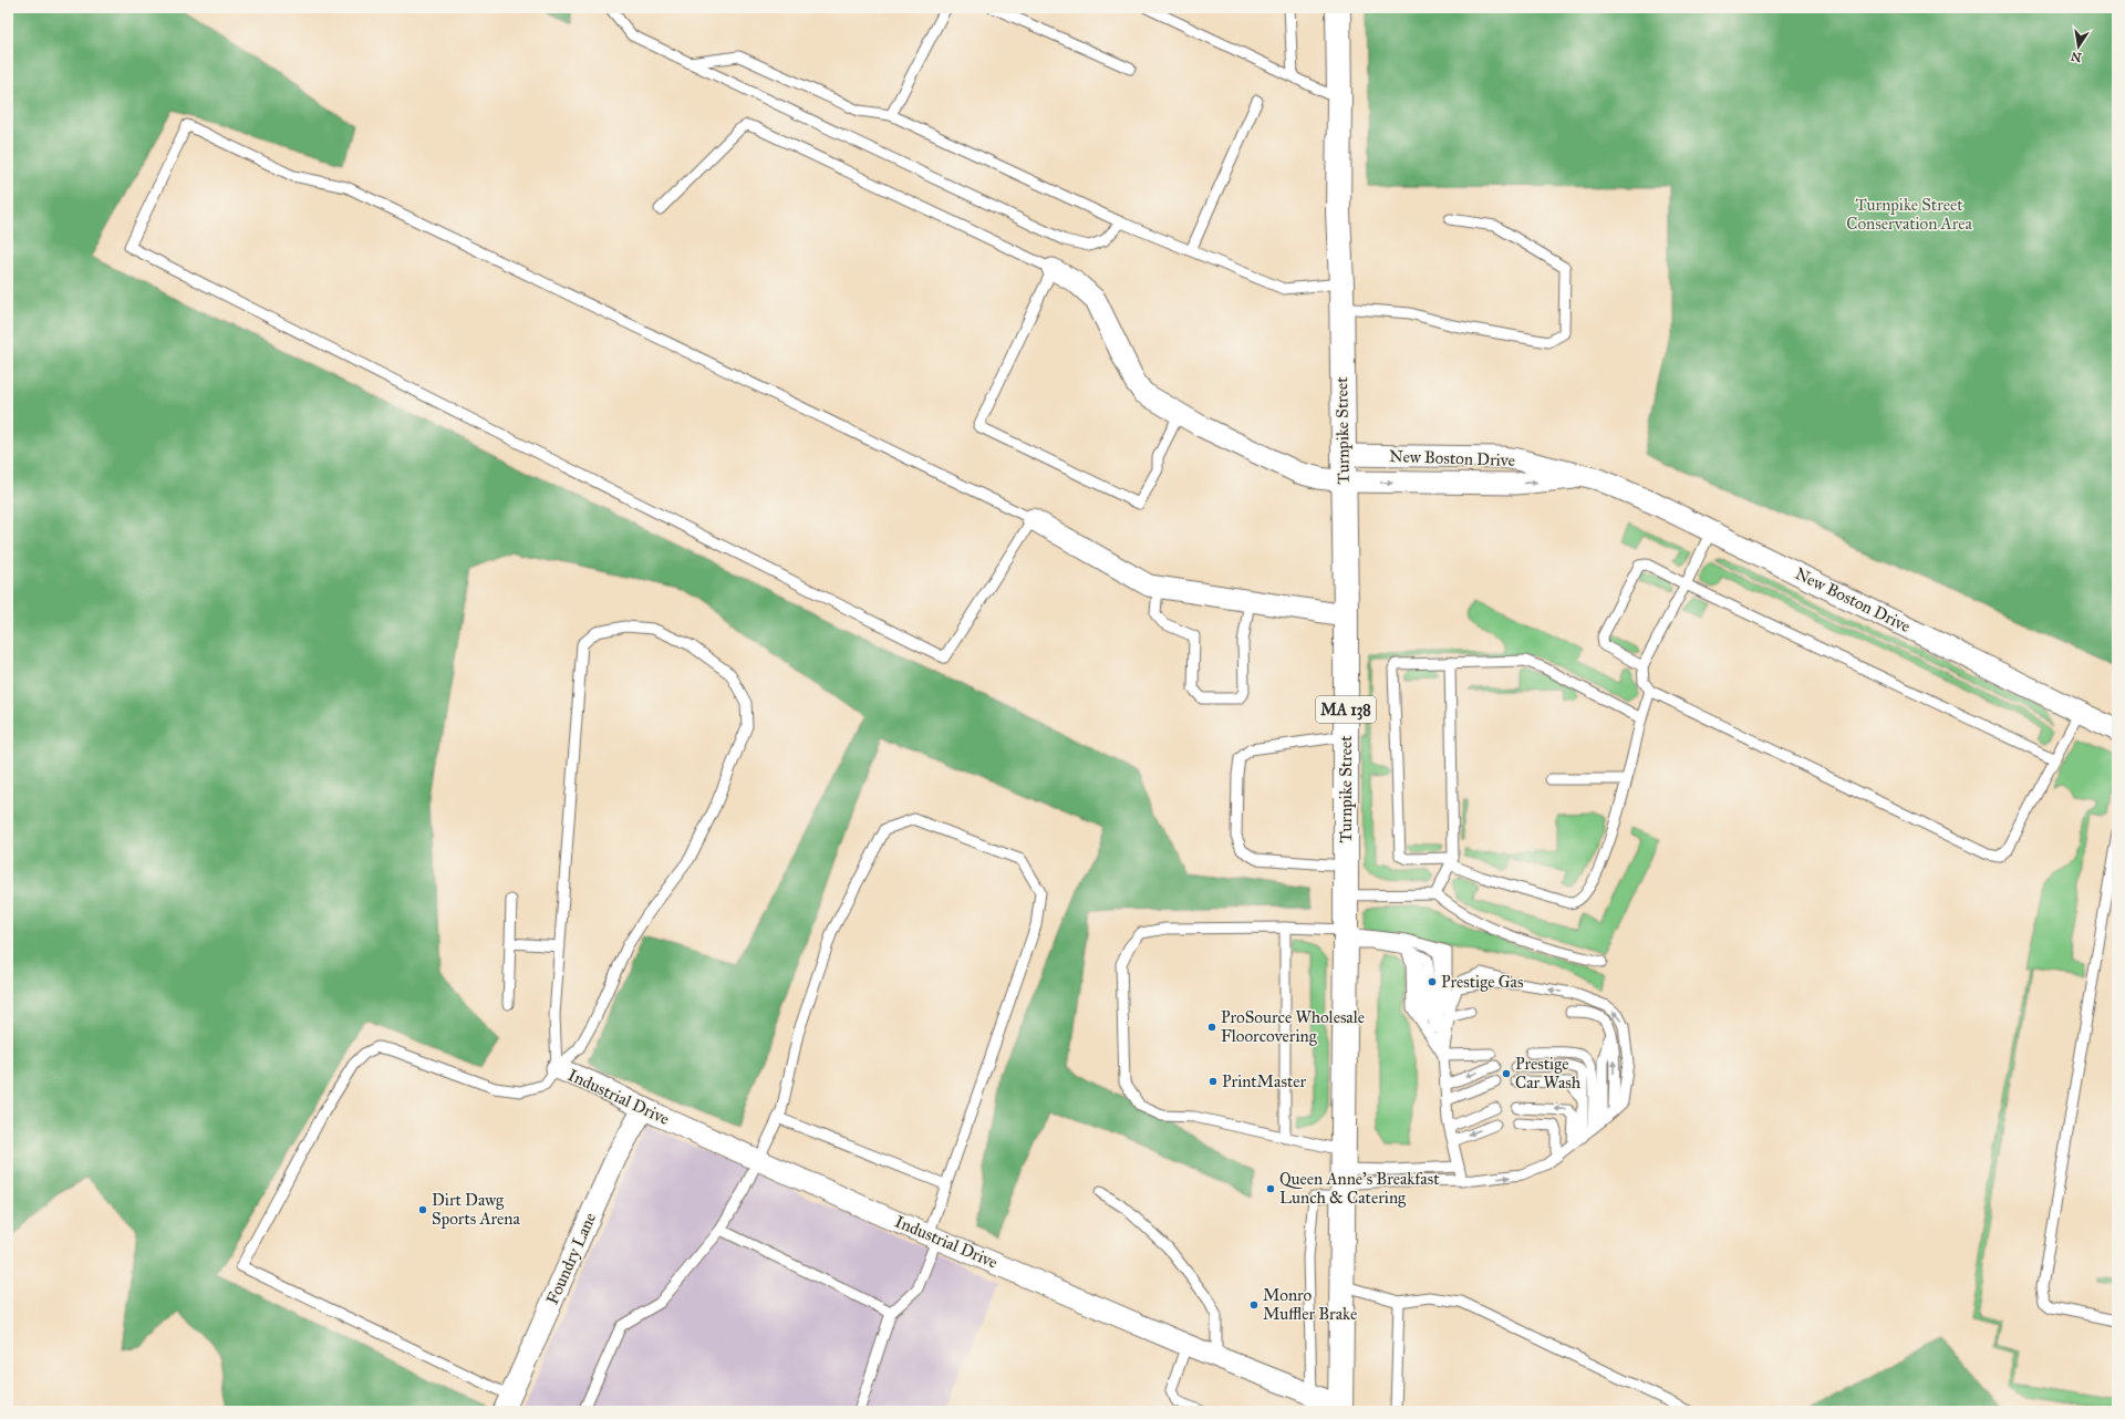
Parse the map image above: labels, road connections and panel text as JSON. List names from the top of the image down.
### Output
{
  "streets": {
    "main road": ["Turnpike Street", "MA 138"],
    "street": ["New Boston Drive", "Industrial Drive", "Foundry Lane"]
  },
  "crossings": [
    ["Turnpike Street", "New Boston Drive"],
    ["Turnpike Street", "Industrial Drive"],
    ["Industrial Drive", "Foundry Lane"]
  ],
  "parks": ["Turnpike Street Conservation Area"],
  "places": [
    "Prestige Gas",
    "ProSource Wholesale Floorcovering",
    "Prestige Car Wash",
    "PrintMaster",
    "Queen Anne's Breakfast Lunch & Catering",
    "Dirt Dawg Sports Arena",
    "Monro Muffler Brake"
  ],
  "north": "bottom"
}
